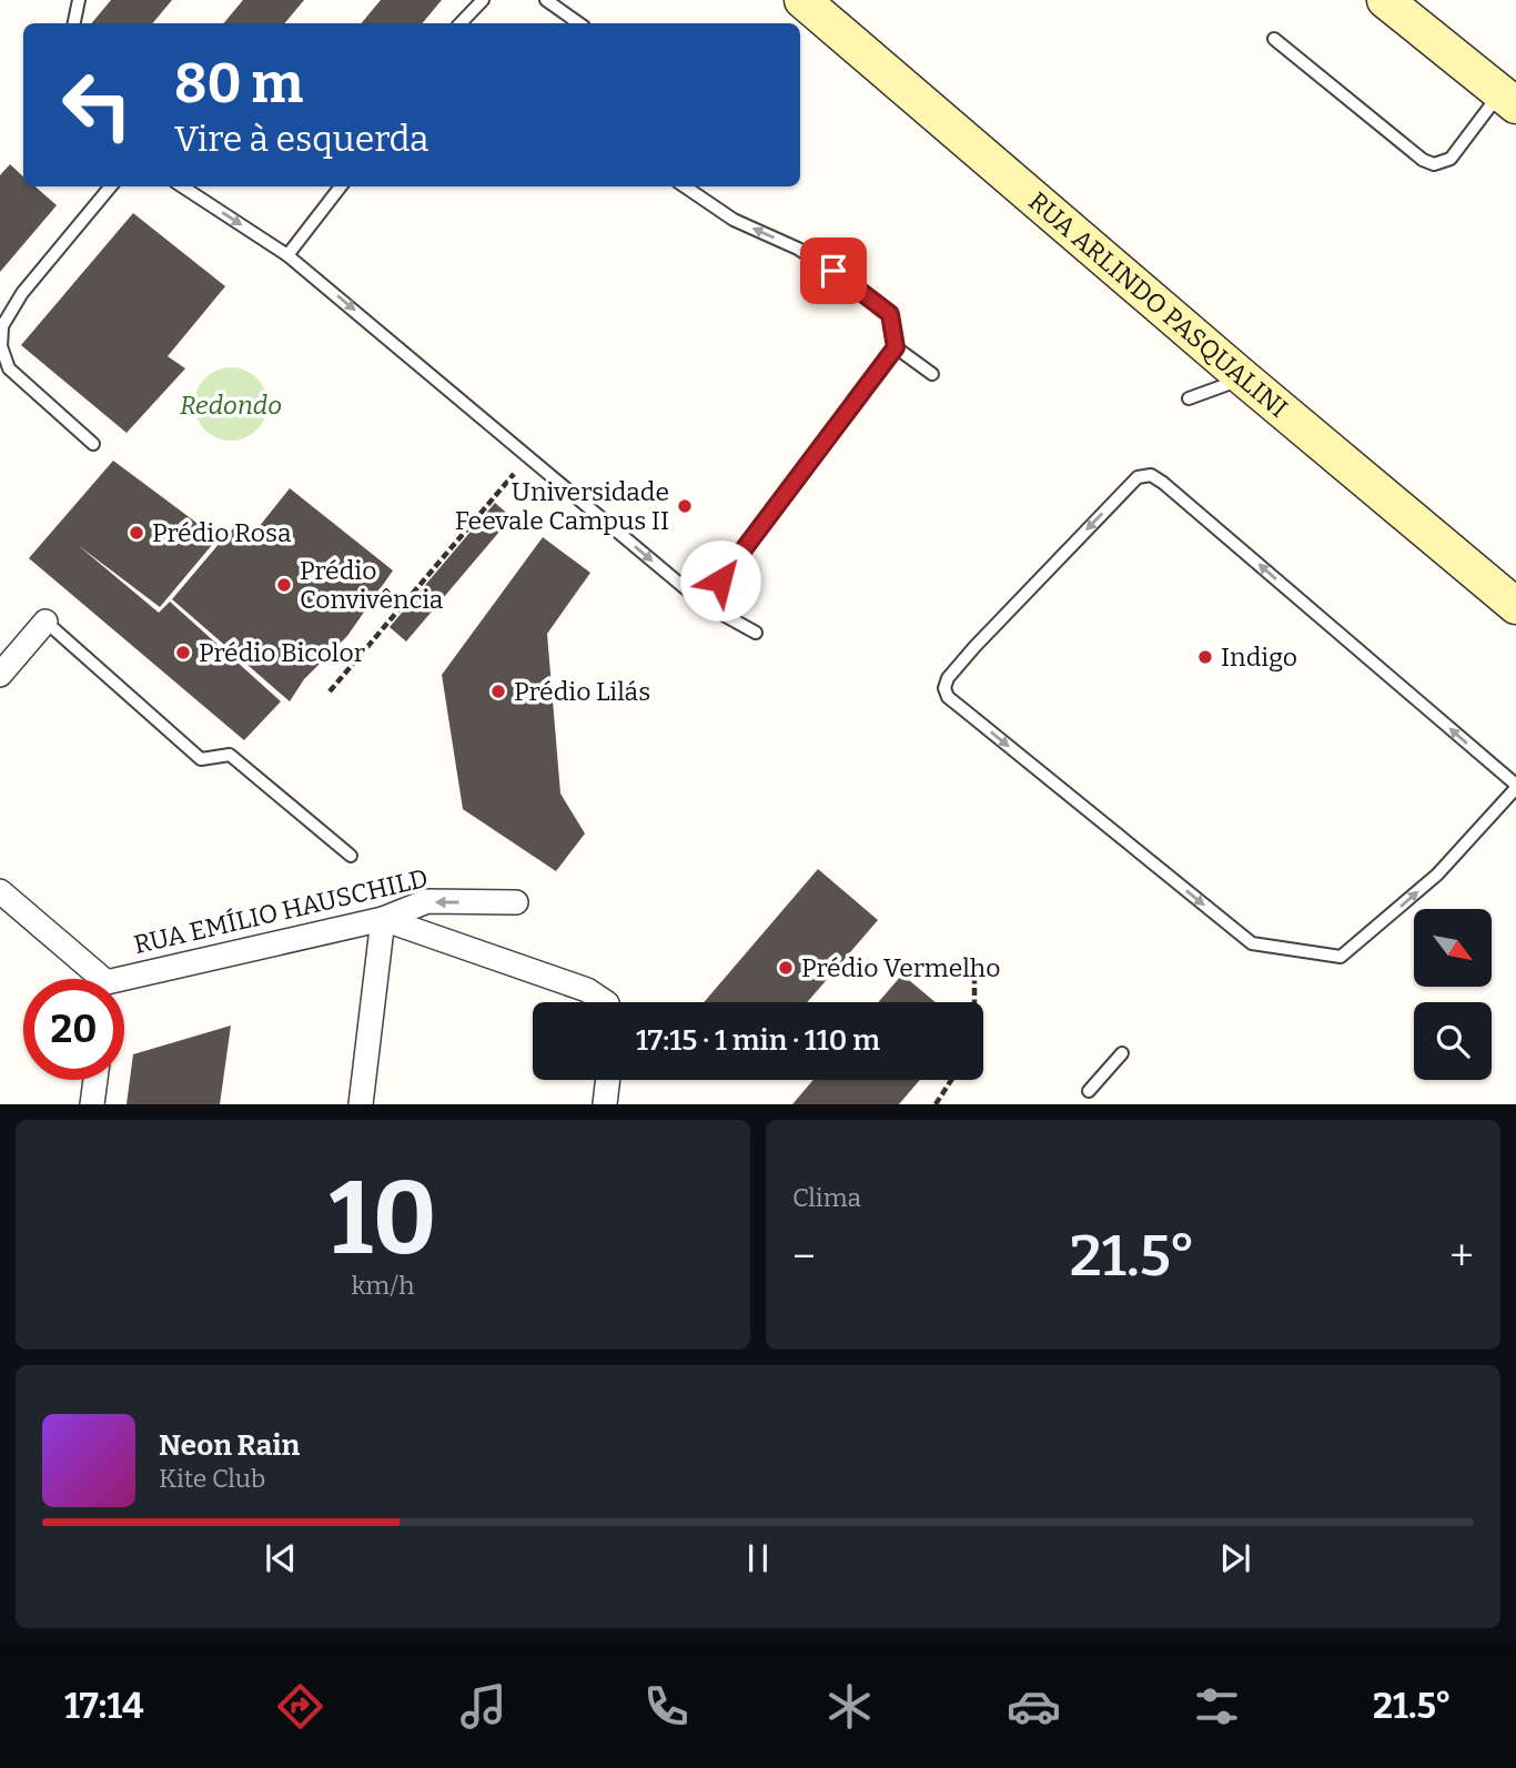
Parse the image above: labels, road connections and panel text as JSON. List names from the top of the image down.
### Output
{
  "streets": {
    "street": ["RUA ARLINDO PASQUALINI", "RUA EMÍLIO HAUSCHILD"]
  },
  "parks": ["Redondo"],
  "places": [
    "Universidade Feevale Campus II",
    "Prédio Rosa",
    "Prédio Convivência",
    "Prédio Bicolor",
    "Indigo",
    "Prédio Lilás",
    "Prédio Vermelho"
  ],
  "north": "bottom right",
  "page": {
    "turn": ["80 m", "Vire à esquerda"],
    "limit": "20",
    "trip": "17:15 · 1 min · 110 m",
    "tile": [
      ["10", "km/h"],
      "Clima"
    ],
    "heat": ["−", "21.5°", "+"],
    "song": ["Neon Rain", "Kite Club"],
    "tabs": ["17:14", "21.5°"]
  }
}
